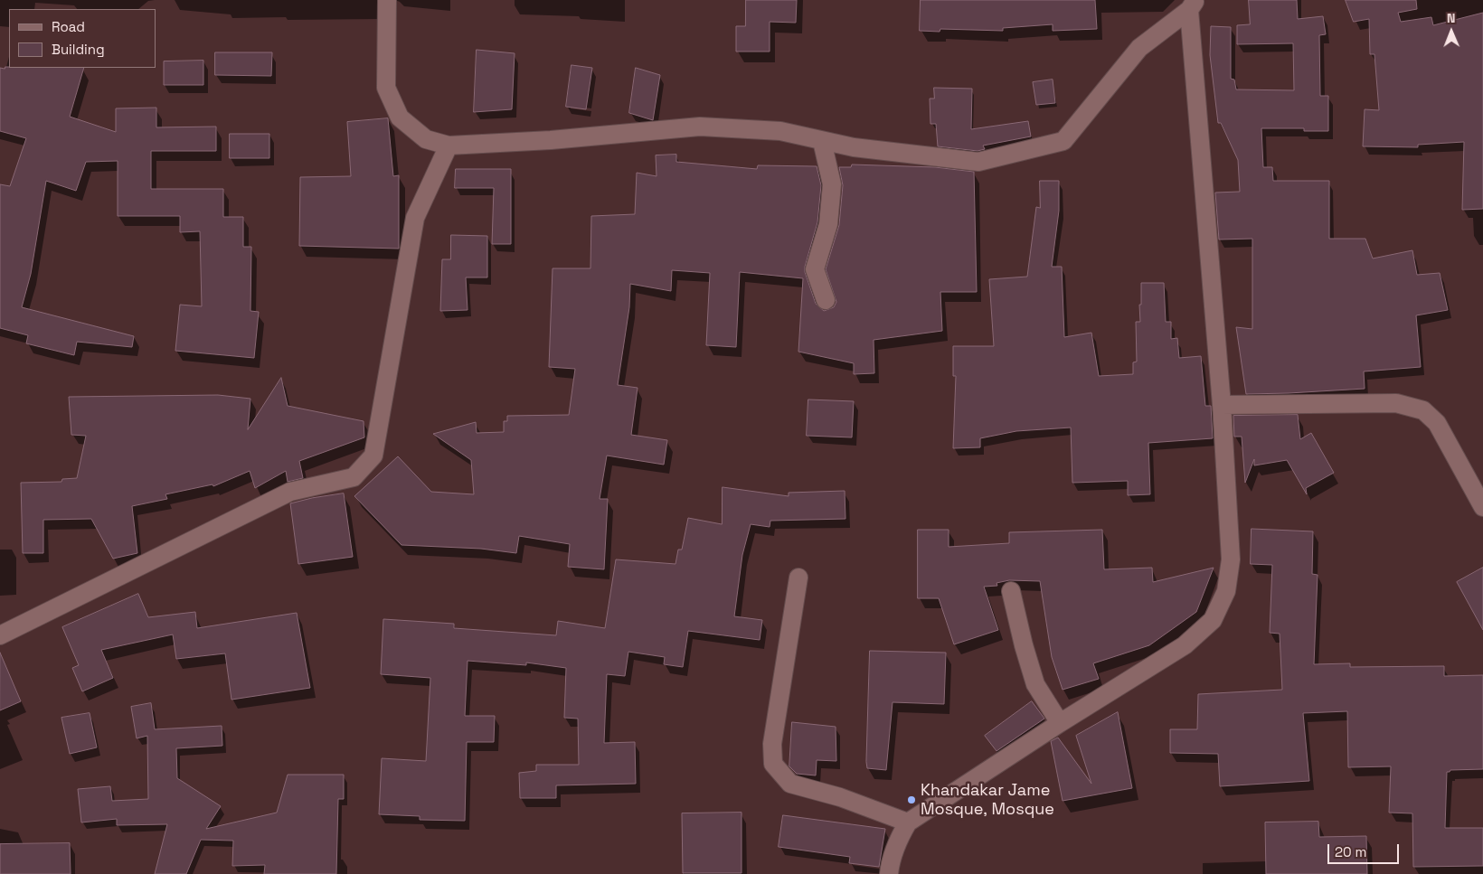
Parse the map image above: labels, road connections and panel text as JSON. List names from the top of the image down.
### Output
{
  "places": ["Khandakar Jame Mosque, Mosque"],
  "legend": ["Road", "Building"],
  "scale_bar": "20 m",
  "north": "top"
}
